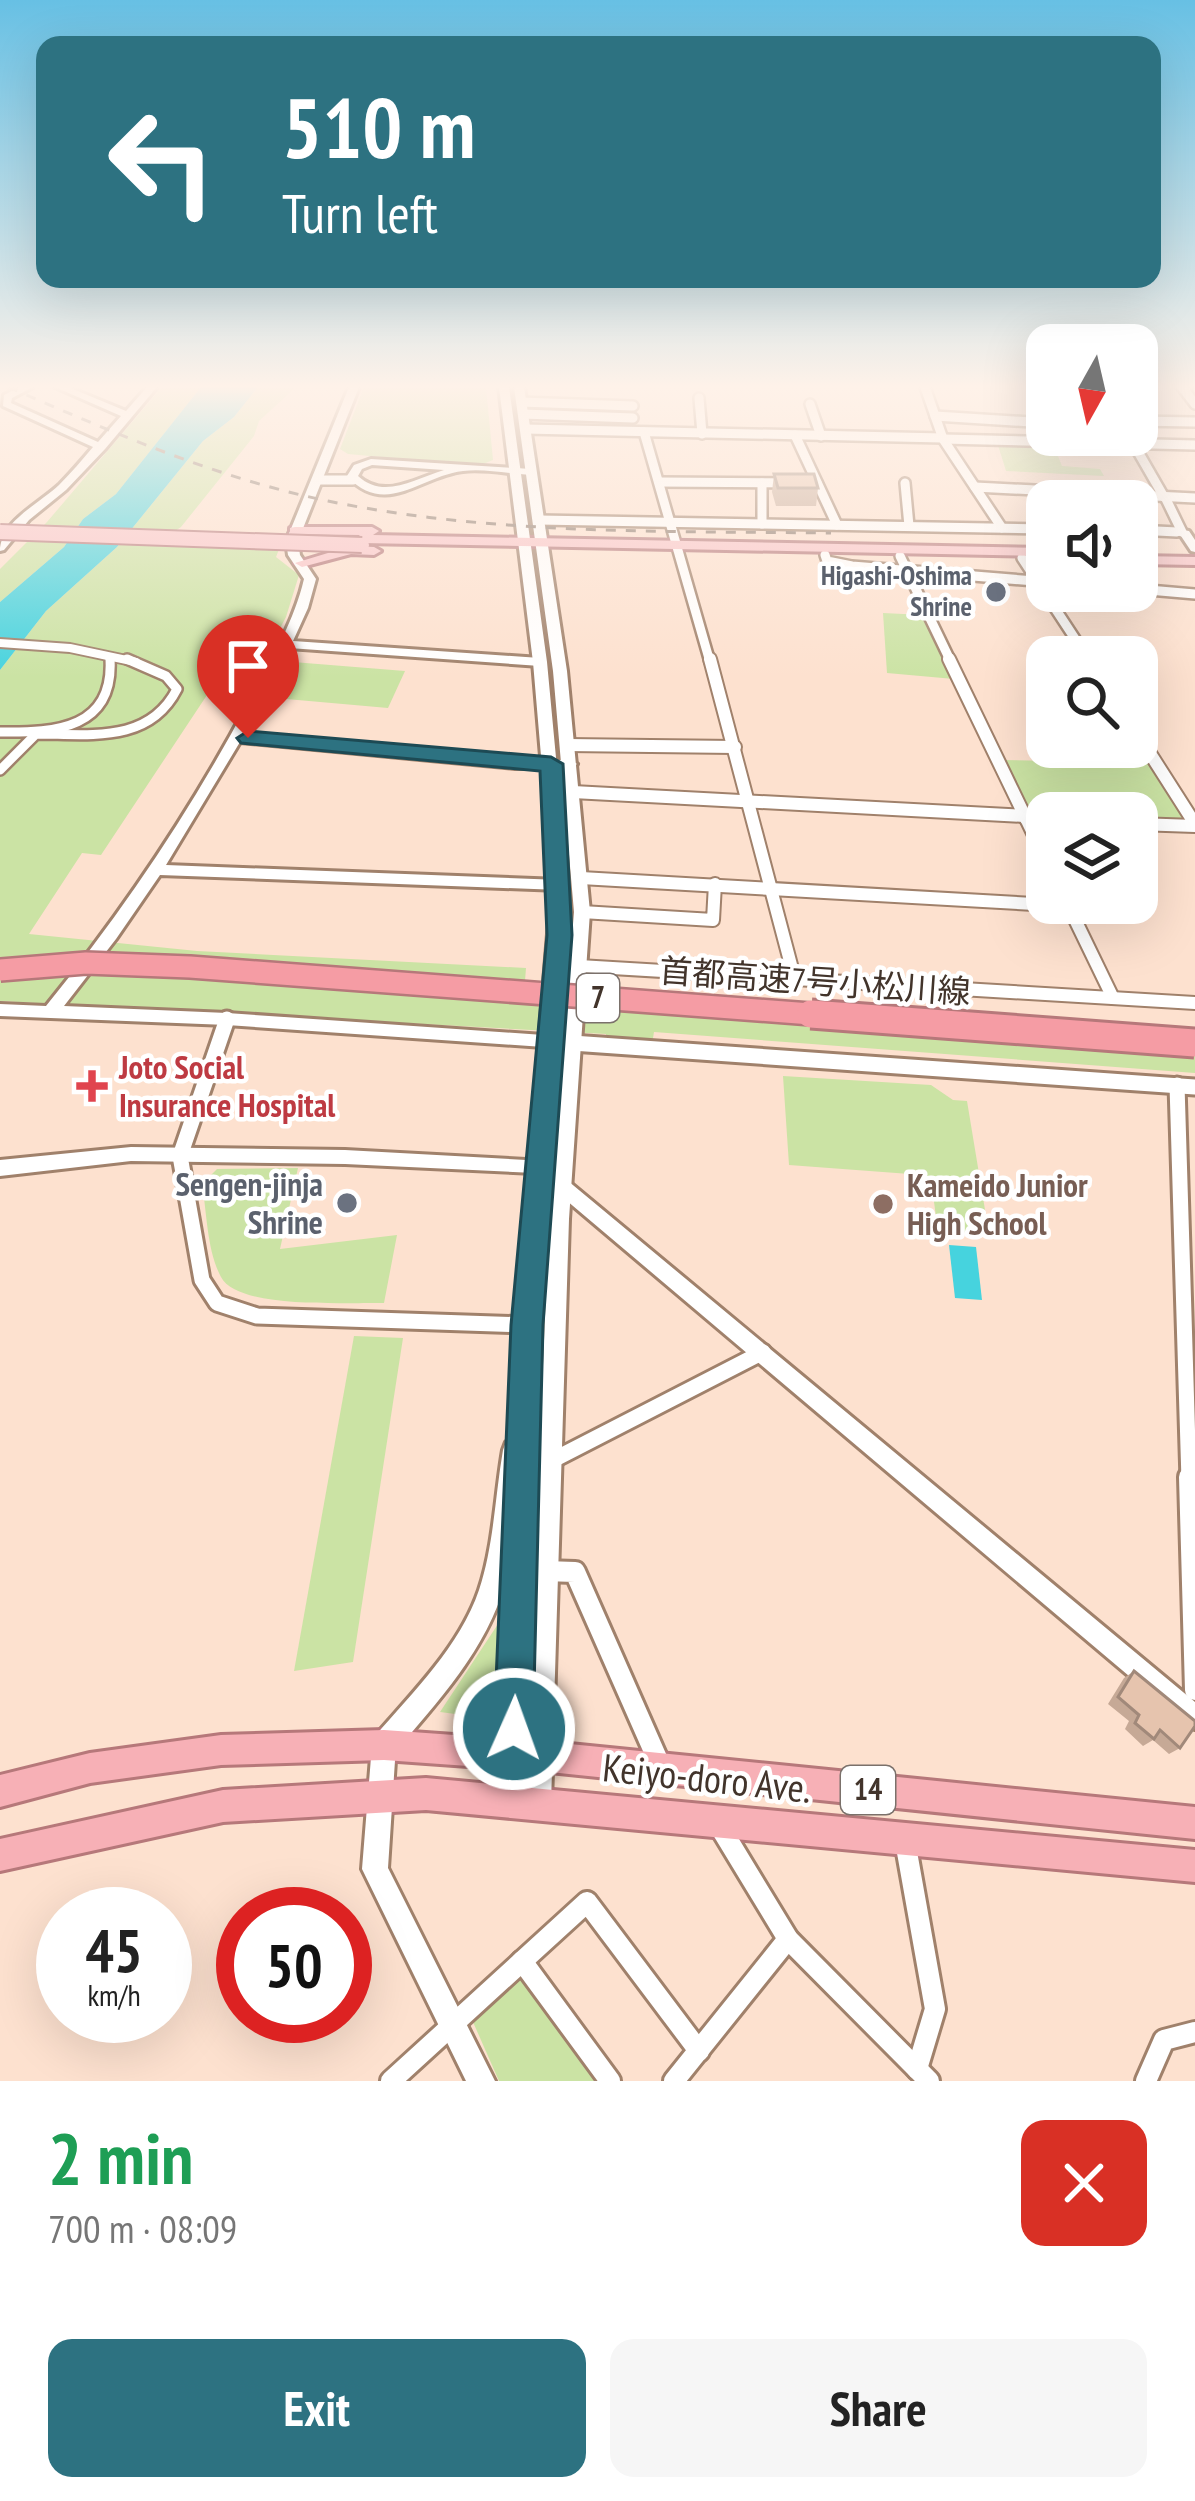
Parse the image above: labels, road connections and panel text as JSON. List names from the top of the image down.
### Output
{
  "streets": {
    "highway": [
      "首都高速7号小松川線",
      "7",
      "Keiyo-doro Ave.",
      "14"
    ]
  },
  "places": {
    "other": ["Higashi-Oshima Shrine", "Sengen-jinja Shrine", "Kameido Junior High School"],
    "health": ["Joto Social Insurance Hospital"]
  },
  "north": "bottom",
  "page": {
    "turn": ["510 m", "Turn left"],
    "speed": "45 km/h",
    "limit": "50",
    "heading": ["2 min", "700 m · 08:09"],
    "buttons": ["Exit", "Share"]
  }
}
